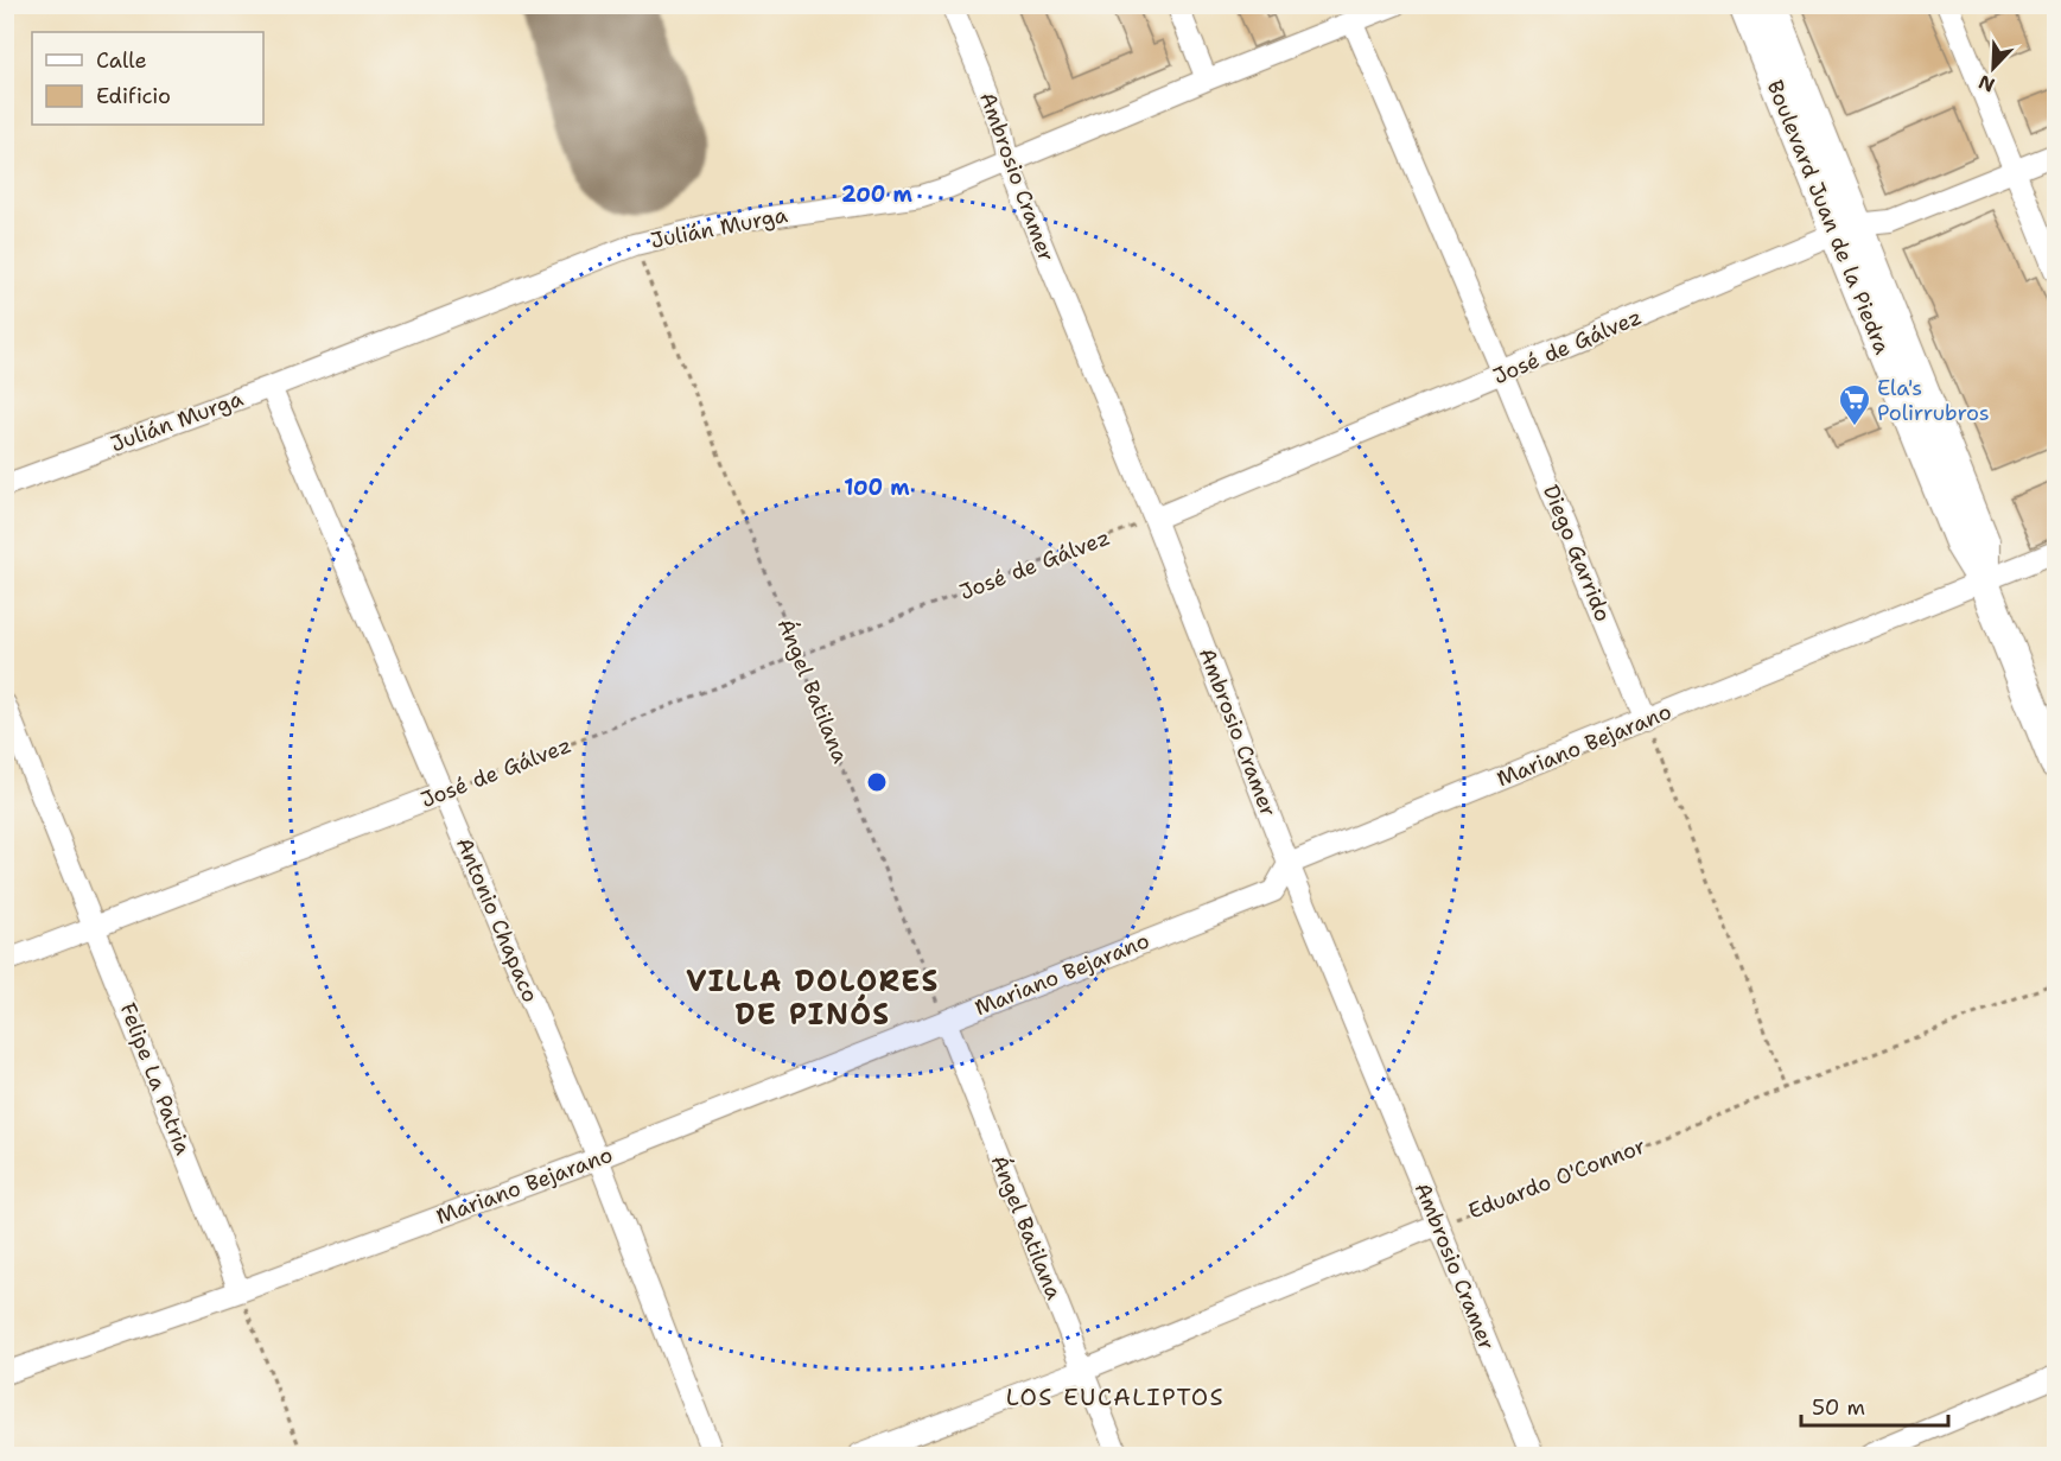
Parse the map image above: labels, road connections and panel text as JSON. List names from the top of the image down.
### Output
{
  "streets": {
    "main road": ["Boulevard Juan de la Piedra"],
    "street": [
      "Ambrosio Cramer",
      "Julián Murga",
      "José de Gálvez",
      "Diego Garrido",
      "Ángel Batilana",
      "Mariano Bejarano",
      "Antonio Chapaco",
      "Felipe La Patria"
    ],
    "path": ["Eduardo O'Connor"]
  },
  "crossings": [
    ["Ambrosio Cramer", "Julián Murga"],
    ["Ambrosio Cramer", "José de Gálvez"],
    ["Ambrosio Cramer", "Mariano Bejarano"],
    ["Ambrosio Cramer", "Eduardo O'Connor"],
    ["Boulevard Juan de la Piedra", "José de Gálvez"],
    ["Boulevard Juan de la Piedra", "Mariano Bejarano"],
    ["Julián Murga", "Diego Garrido"],
    ["Julián Murga", "Ángel Batilana"],
    ["Julián Murga", "Antonio Chapaco"],
    ["José de Gálvez", "Diego Garrido"],
    ["José de Gálvez", "Ángel Batilana"],
    ["José de Gálvez", "Antonio Chapaco"],
    ["José de Gálvez", "Felipe La Patria"],
    ["Diego Garrido", "Mariano Bejarano"],
    ["Ángel Batilana", "Mariano Bejarano"],
    ["Mariano Bejarano", "Antonio Chapaco"],
    ["Mariano Bejarano", "Felipe La Patria"]
  ],
  "districts": ["VILLA DOLORES DE PINÓS", "LOS EUCALIPTOS"],
  "places": {
    "supermarket": ["Ela's Polirrubros"]
  },
  "legend": ["Calle", "Edificio"],
  "scale_bar": "50 m",
  "north": "bottom left",
  "rings": ["200 m", "100 m"]
}
